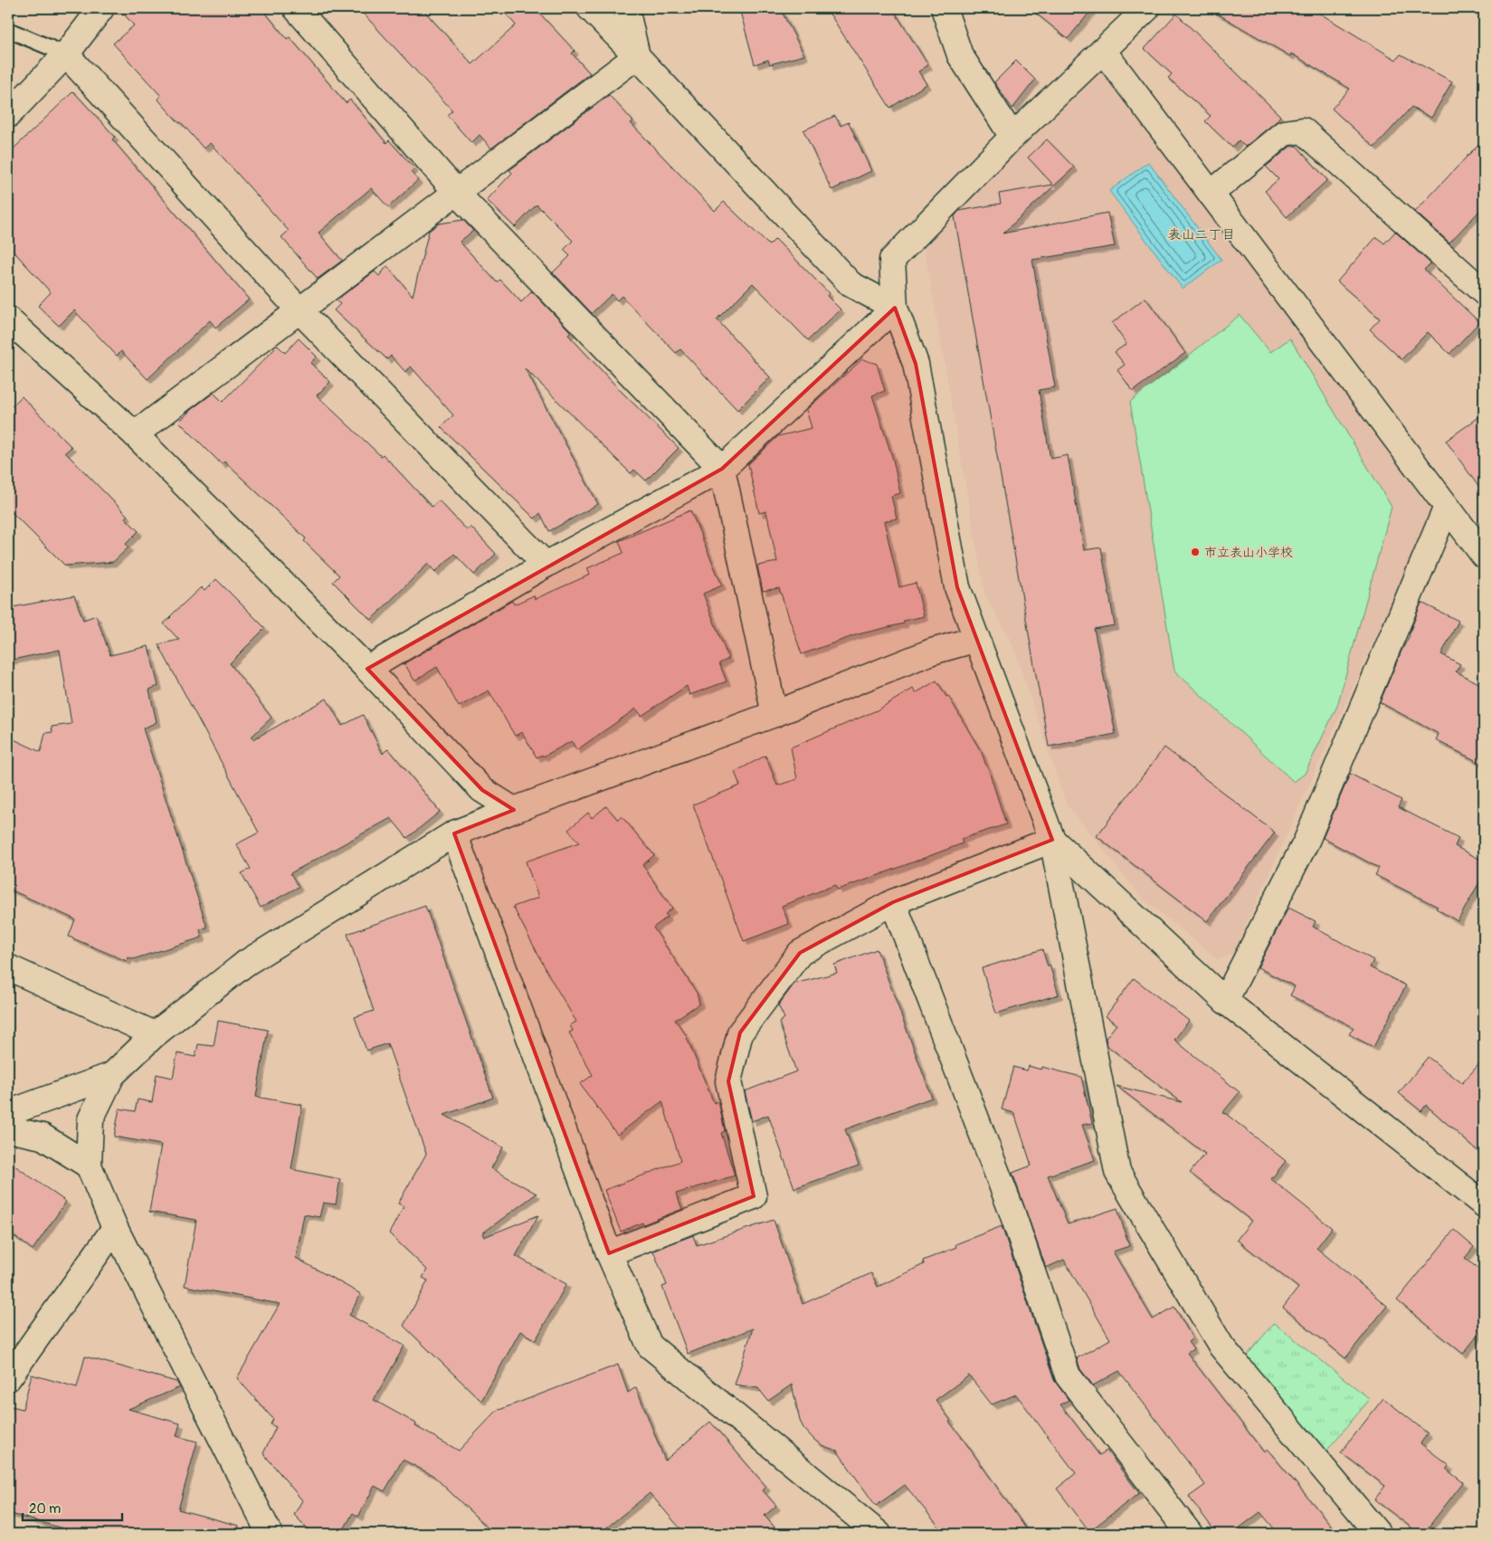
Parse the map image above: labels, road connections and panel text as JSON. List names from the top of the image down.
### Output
{
  "districts": ["表山二丁目"],
  "places": ["市立表山小学校"],
  "scale_bar": "20 m"
}
